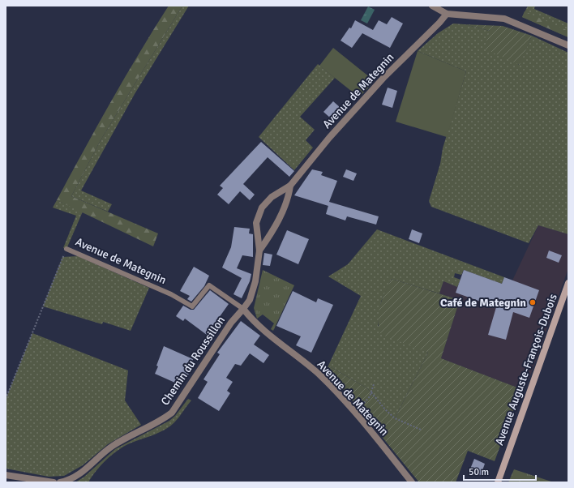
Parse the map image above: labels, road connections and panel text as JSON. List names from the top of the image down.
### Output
{
  "streets": {
    "main road": ["Avenue Auguste-François-Dubois"],
    "street": ["Avenue de Mategnin", "Chemin du Roussillon"]
  },
  "crossings": [
    ["Avenue de Mategnin", "Chemin du Roussillon"]
  ],
  "places": ["Café de Mategnin"],
  "scale_bar": "50 m"
}
